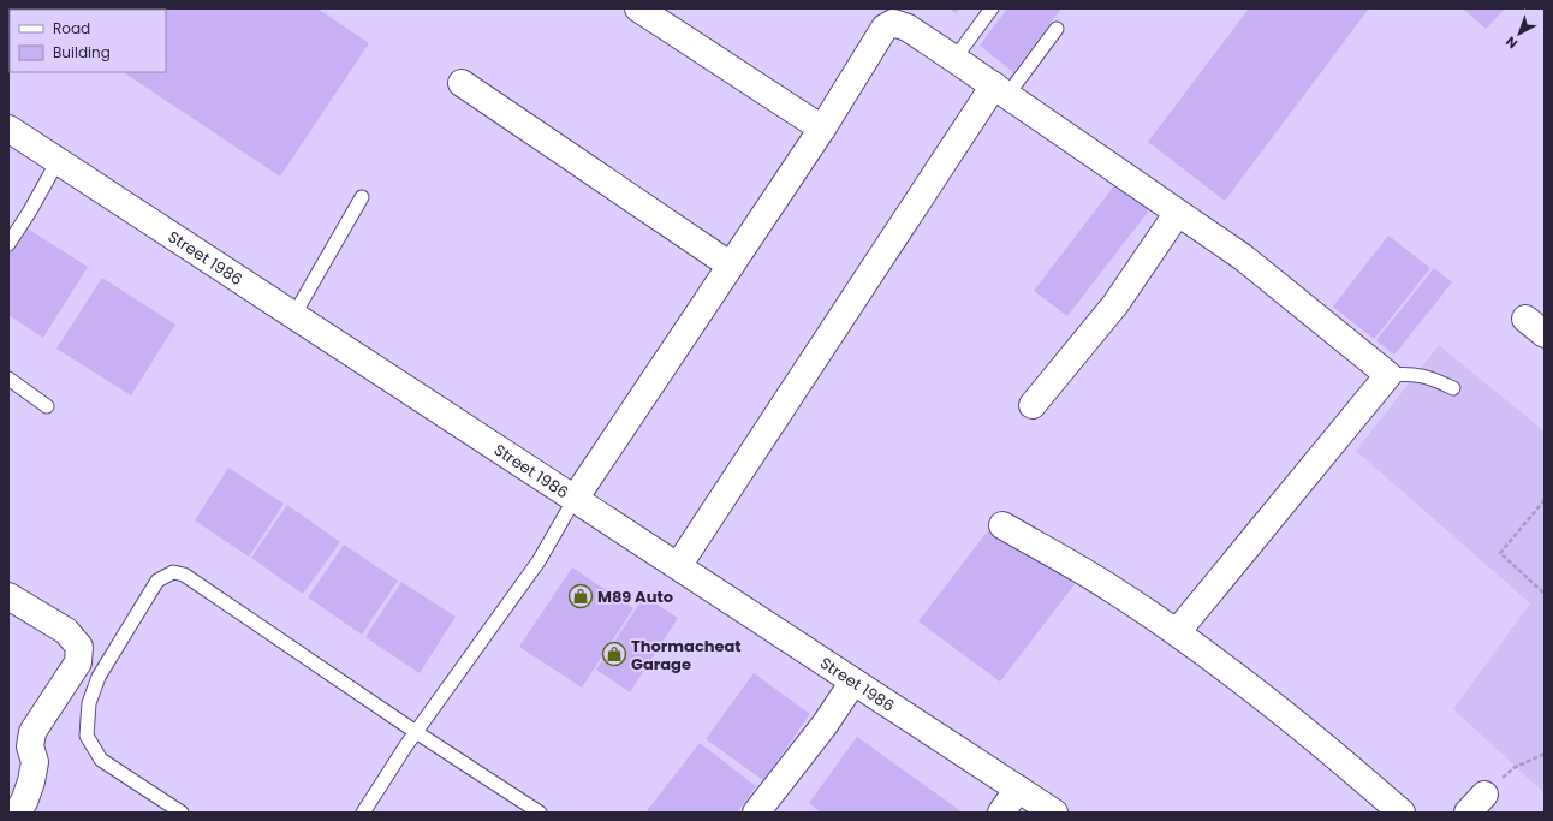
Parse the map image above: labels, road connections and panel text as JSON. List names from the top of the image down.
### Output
{
  "streets": {
    "street": ["Street 1986"]
  },
  "places": {
    "shop": ["M89 Auto", "Thormacheat Garage"]
  },
  "legend": ["Road", "Building"],
  "north": "bottom left"
}
